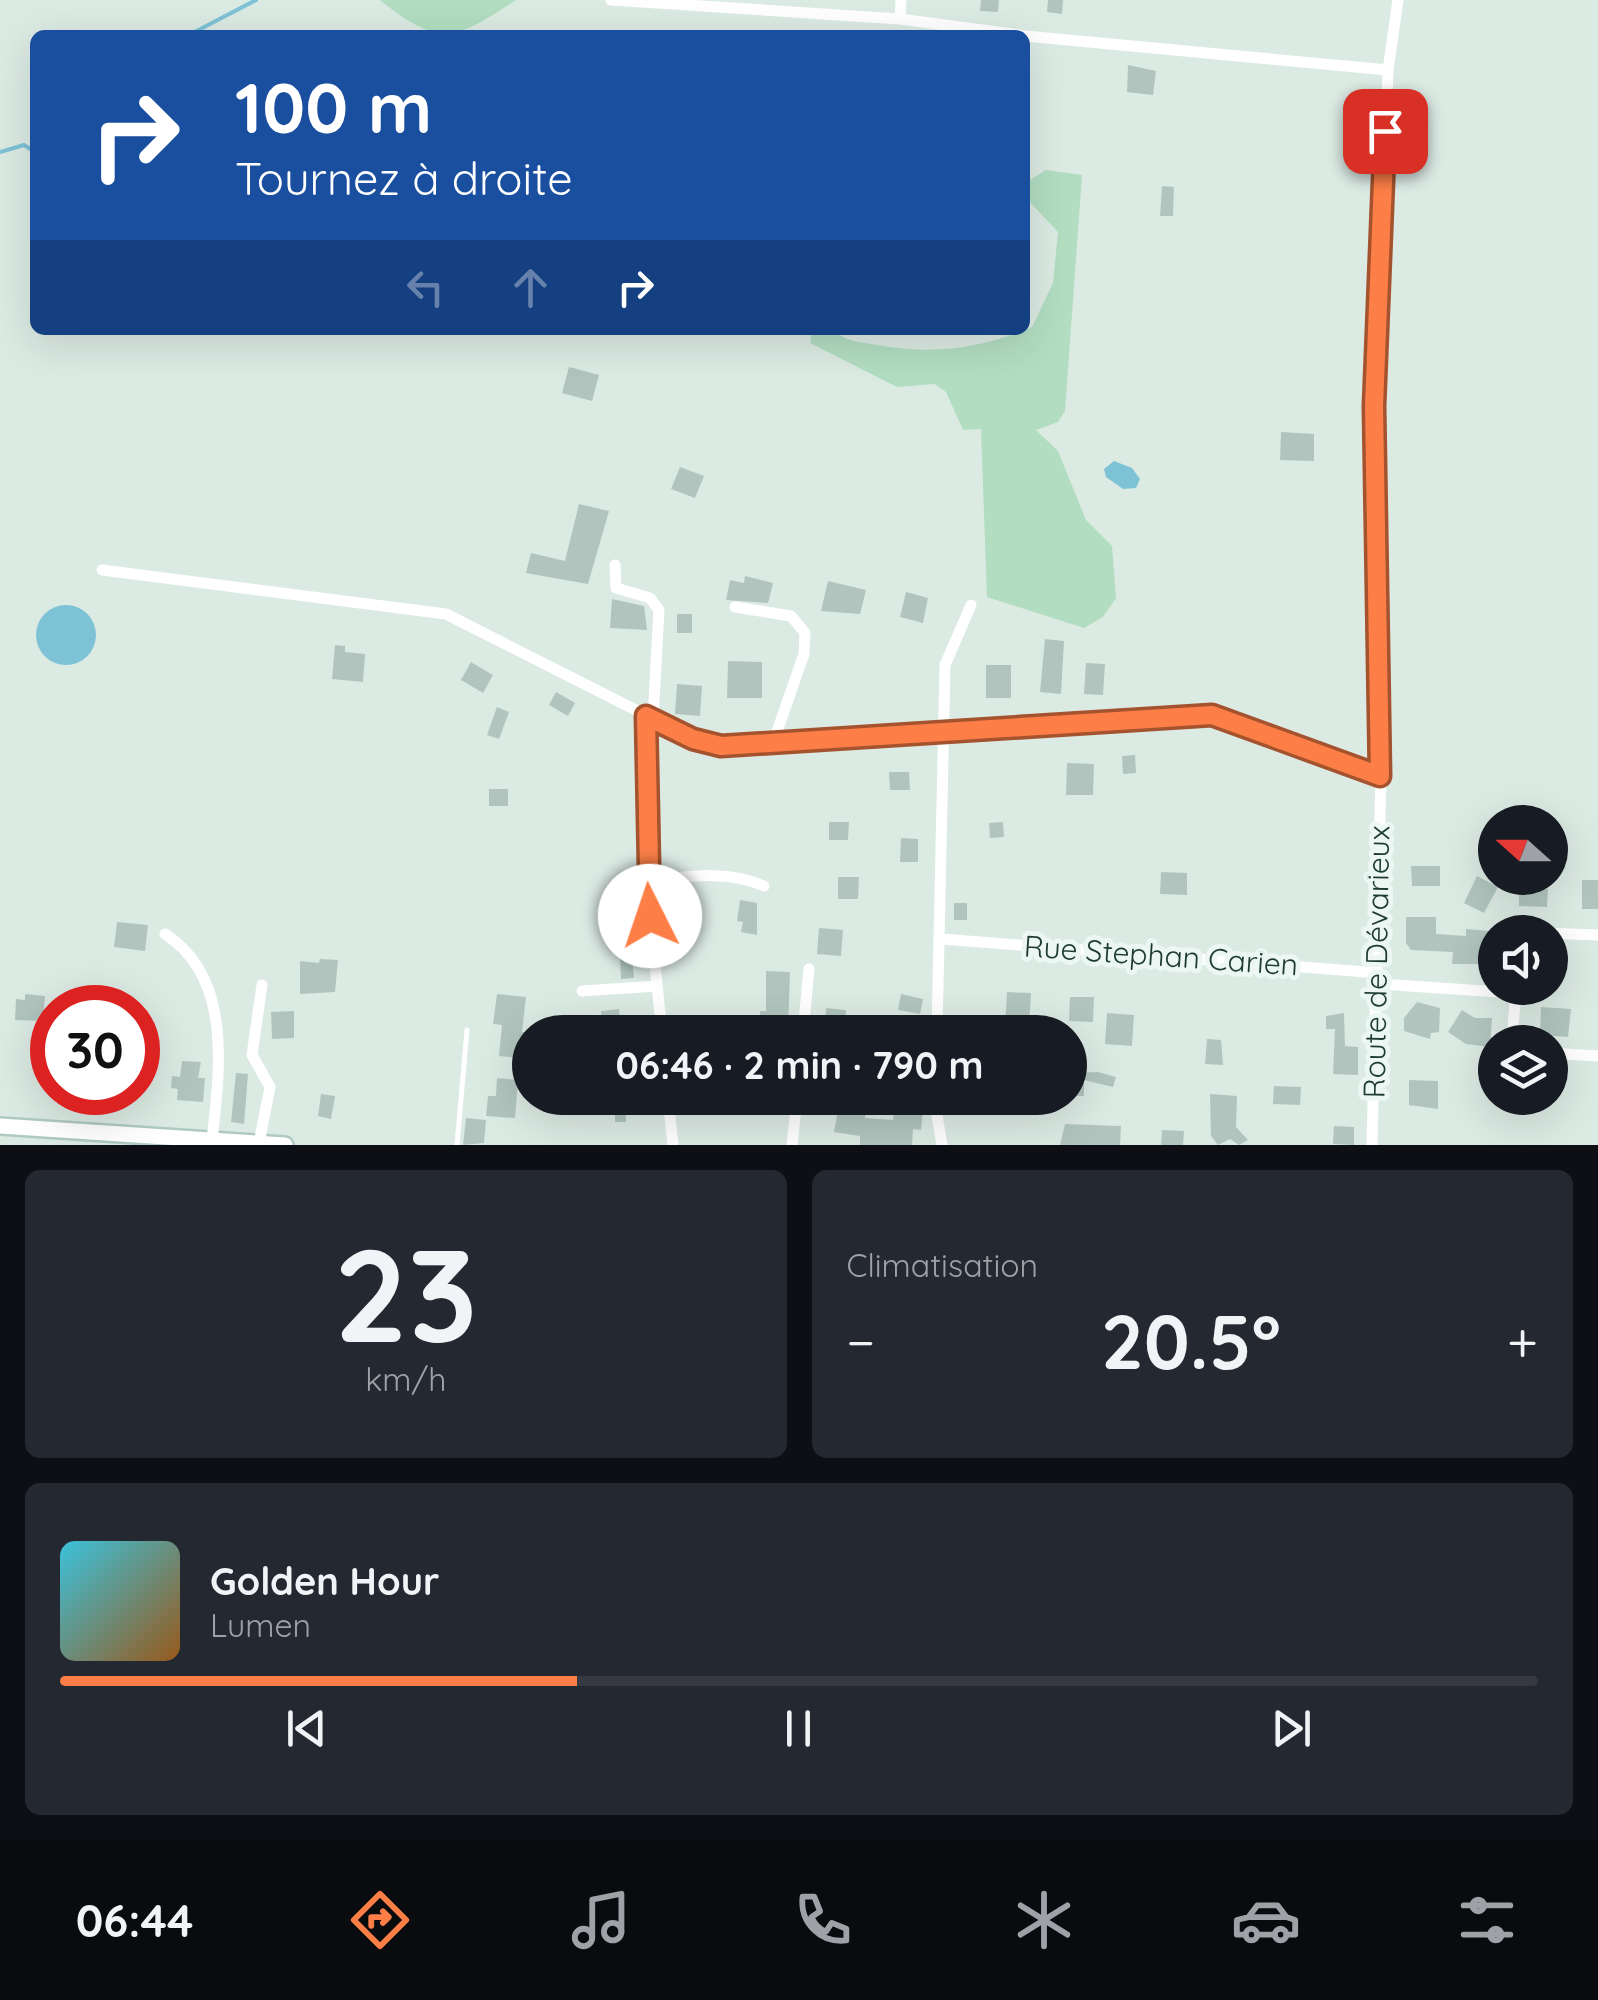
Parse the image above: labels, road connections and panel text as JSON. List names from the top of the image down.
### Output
{
  "streets": {
    "street": ["Rue Stephan Carien", "Route de Dévarieux"]
  },
  "crossings": [
    ["Rue Stephan Carien", "Route de Dévarieux"]
  ],
  "north": "left",
  "page": {
    "turn": ["100 m", "Tournez à droite"],
    "limit": "30",
    "trip": "06:46 · 2 min · 790 m",
    "tile": [
      ["23", "km/h"],
      "Climatisation"
    ],
    "heat": ["−", "20.5°", "+"],
    "song": ["Golden Hour", "Lumen"],
    "tabs": "06:44"
  }
}
